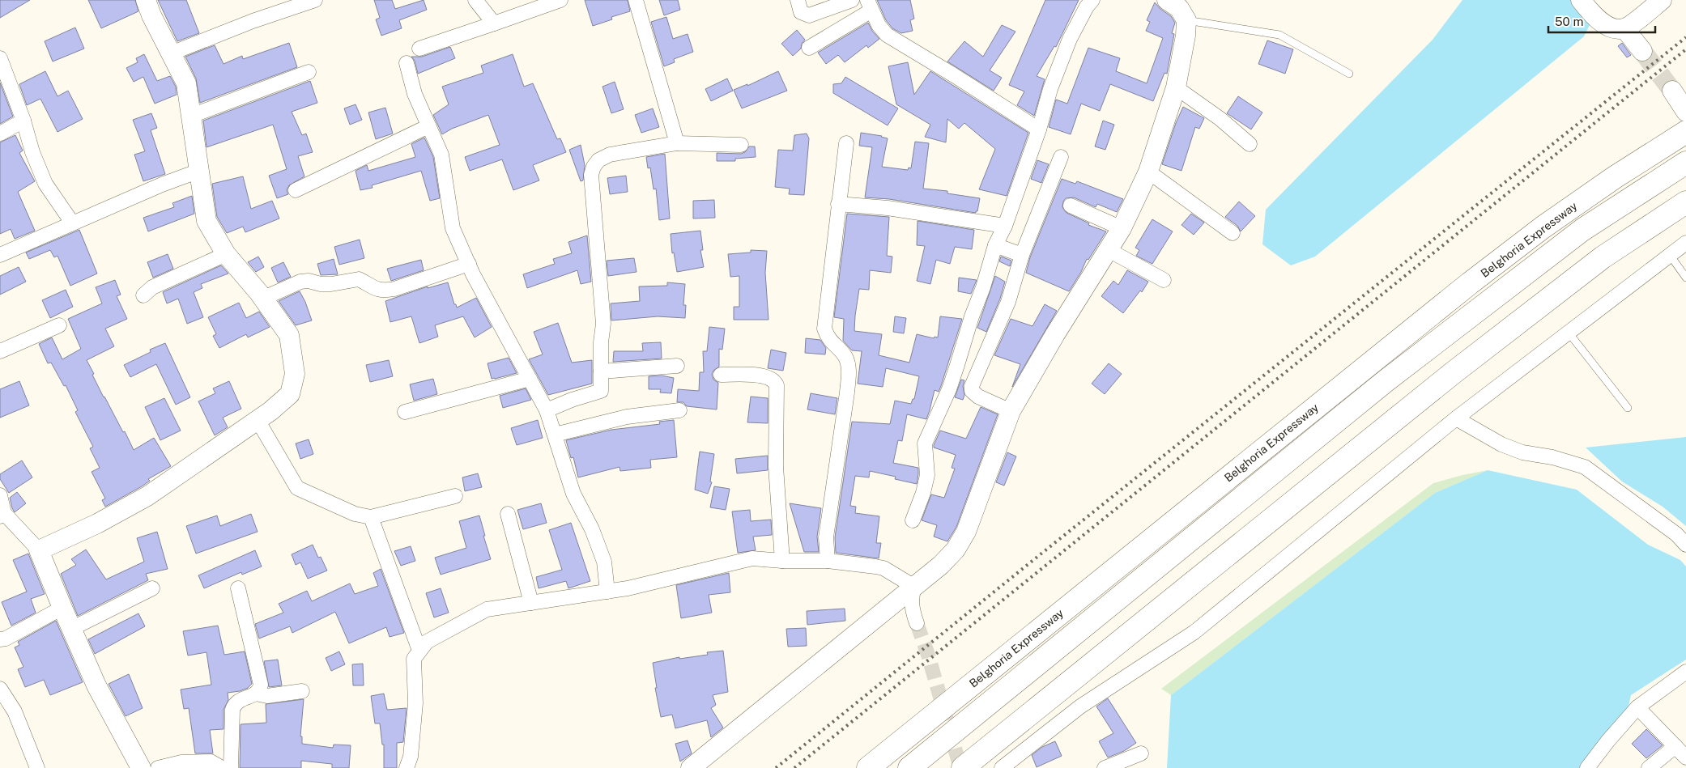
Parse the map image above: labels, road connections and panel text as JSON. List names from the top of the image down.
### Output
{
  "streets": {
    "main road": ["Belghoria Expressway"]
  },
  "scale_bar": "50 m"
}
